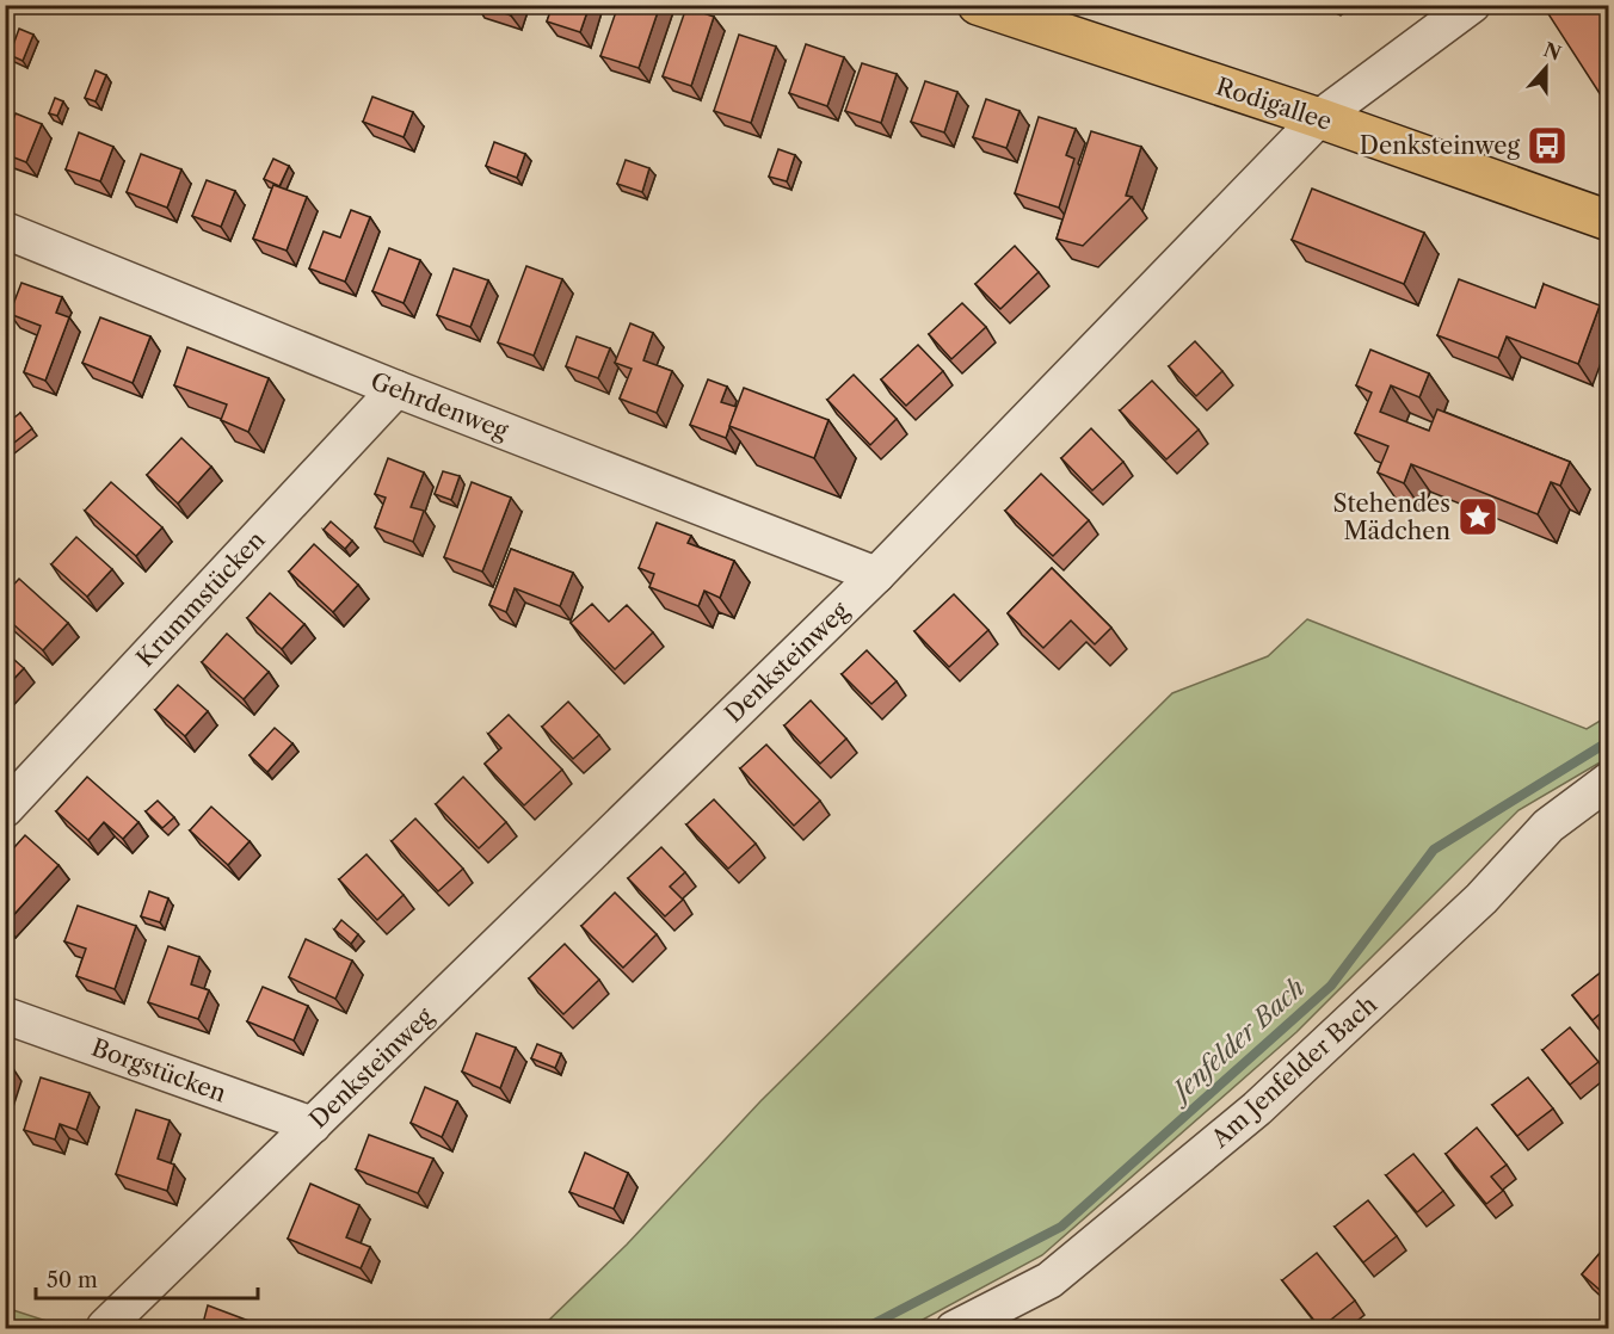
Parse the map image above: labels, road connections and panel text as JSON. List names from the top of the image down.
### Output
{
  "streets": {
    "main road": ["Rodigallee"],
    "street": [
      "Gehrdenweg",
      "Krummstücken",
      "Denksteinweg",
      "Borgstücken",
      "Am Jenfelder Bach"
    ]
  },
  "crossings": [
    ["Rodigallee", "Denksteinweg"],
    ["Gehrdenweg", "Krummstücken"],
    ["Gehrdenweg", "Denksteinweg"],
    ["Denksteinweg", "Borgstücken"]
  ],
  "water": ["Jenfelder Bach"],
  "places": {
    "bus stop": ["Denksteinweg"],
    "place": ["Stehendes Mädchen"]
  },
  "scale_bar": "50 m",
  "north": "top"
}
